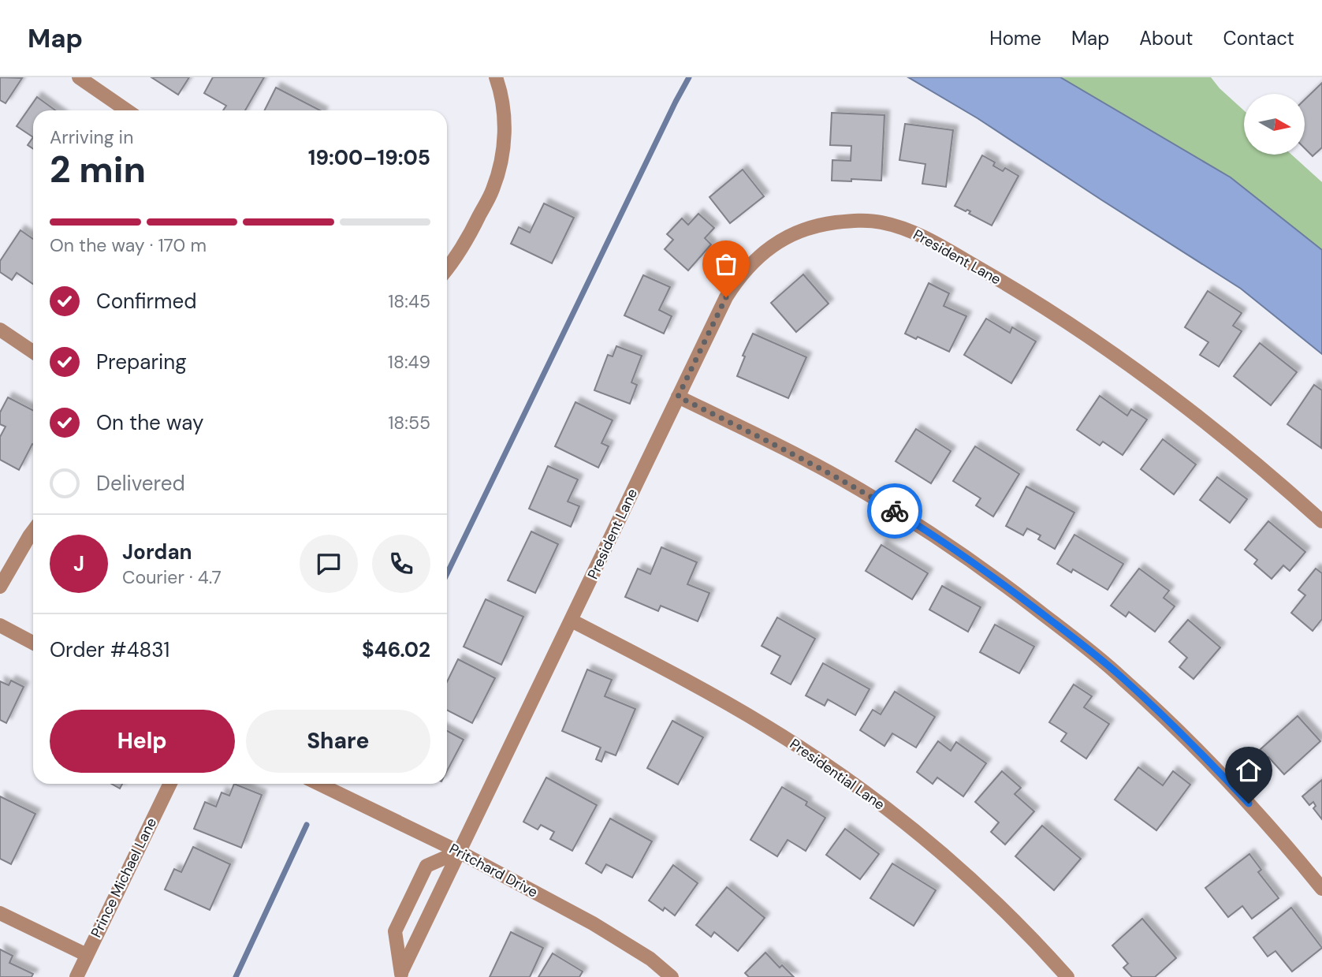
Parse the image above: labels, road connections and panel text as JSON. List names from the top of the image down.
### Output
{
  "streets": {
    "street": [
      "President Lane",
      "Presidential Lane",
      "Pritchard Drive",
      "Prince Michael Lane"
    ]
  },
  "crossings": [
    ["President Lane", "Presidential Lane"],
    ["President Lane", "Pritchard Drive"]
  ],
  "north": "right",
  "page": {
    "header": "Map",
    "nav": [
      "Home",
      "Map",
      "About",
      "Contact"
    ],
    "heading": ["2 min", "Arriving in", "19:00–19:05"],
    "panel": [
      "Jordan",
      "Courier · 4.7",
      "Order #4831",
      "$46.02"
    ],
    "bar": "On the way · 170 m",
    "list": [
      ["Confirmed", "18:45"],
      ["Preparing", "18:49"],
      ["On the way", "18:55"],
      "Delivered"
    ],
    "round": "J",
    "buttons": ["Help", "Share"]
  }
}
